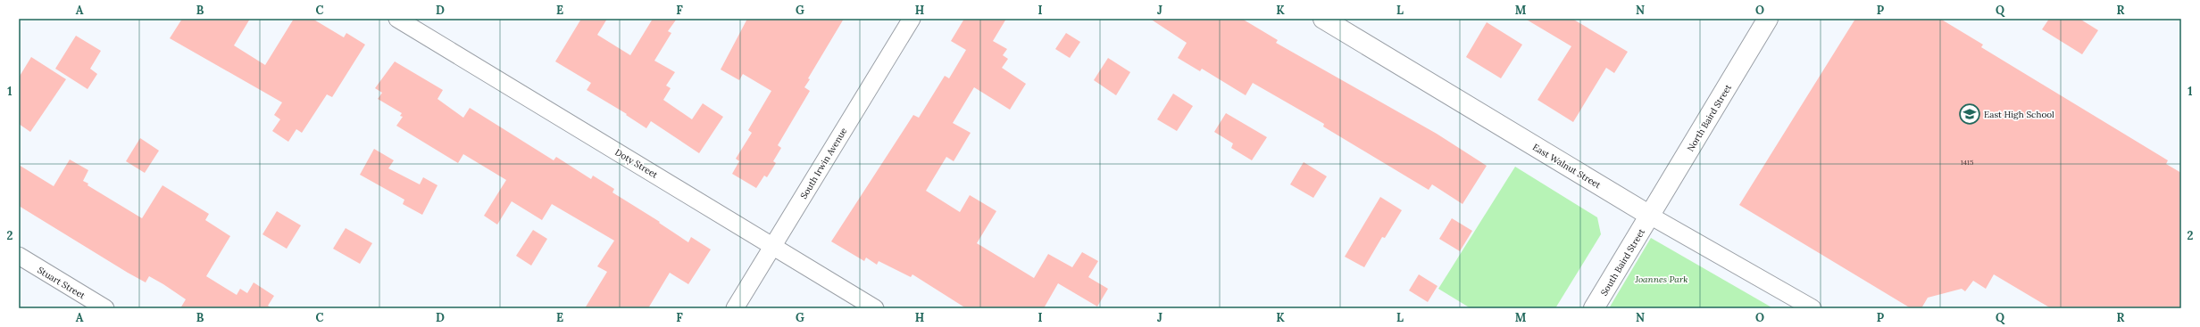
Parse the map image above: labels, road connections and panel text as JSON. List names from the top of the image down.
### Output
{
  "streets": {
    "street": [
      "North Baird Street",
      "Doty Street",
      "South Irwin Avenue",
      "East Walnut Street",
      "South Baird Street",
      "Stuart Street"
    ]
  },
  "crossings": [
    ["North Baird Street", "East Walnut Street"],
    ["North Baird Street", "South Baird Street"],
    ["Doty Street", "South Irwin Avenue"],
    ["East Walnut Street", "South Baird Street"]
  ],
  "parks": ["Joannes Park"],
  "places": {
    "school or university": ["East High School"]
  },
  "house_numbers": ["1415"],
  "grid": {
    "columns": [
      "A",
      "B",
      "C",
      "D",
      "E",
      "F",
      "G",
      "H",
      "I",
      "J",
      "K",
      "L",
      "M",
      "N",
      "O",
      "P",
      "Q",
      "R"
    ],
    "rows": ["1", "2"]
  }
}
